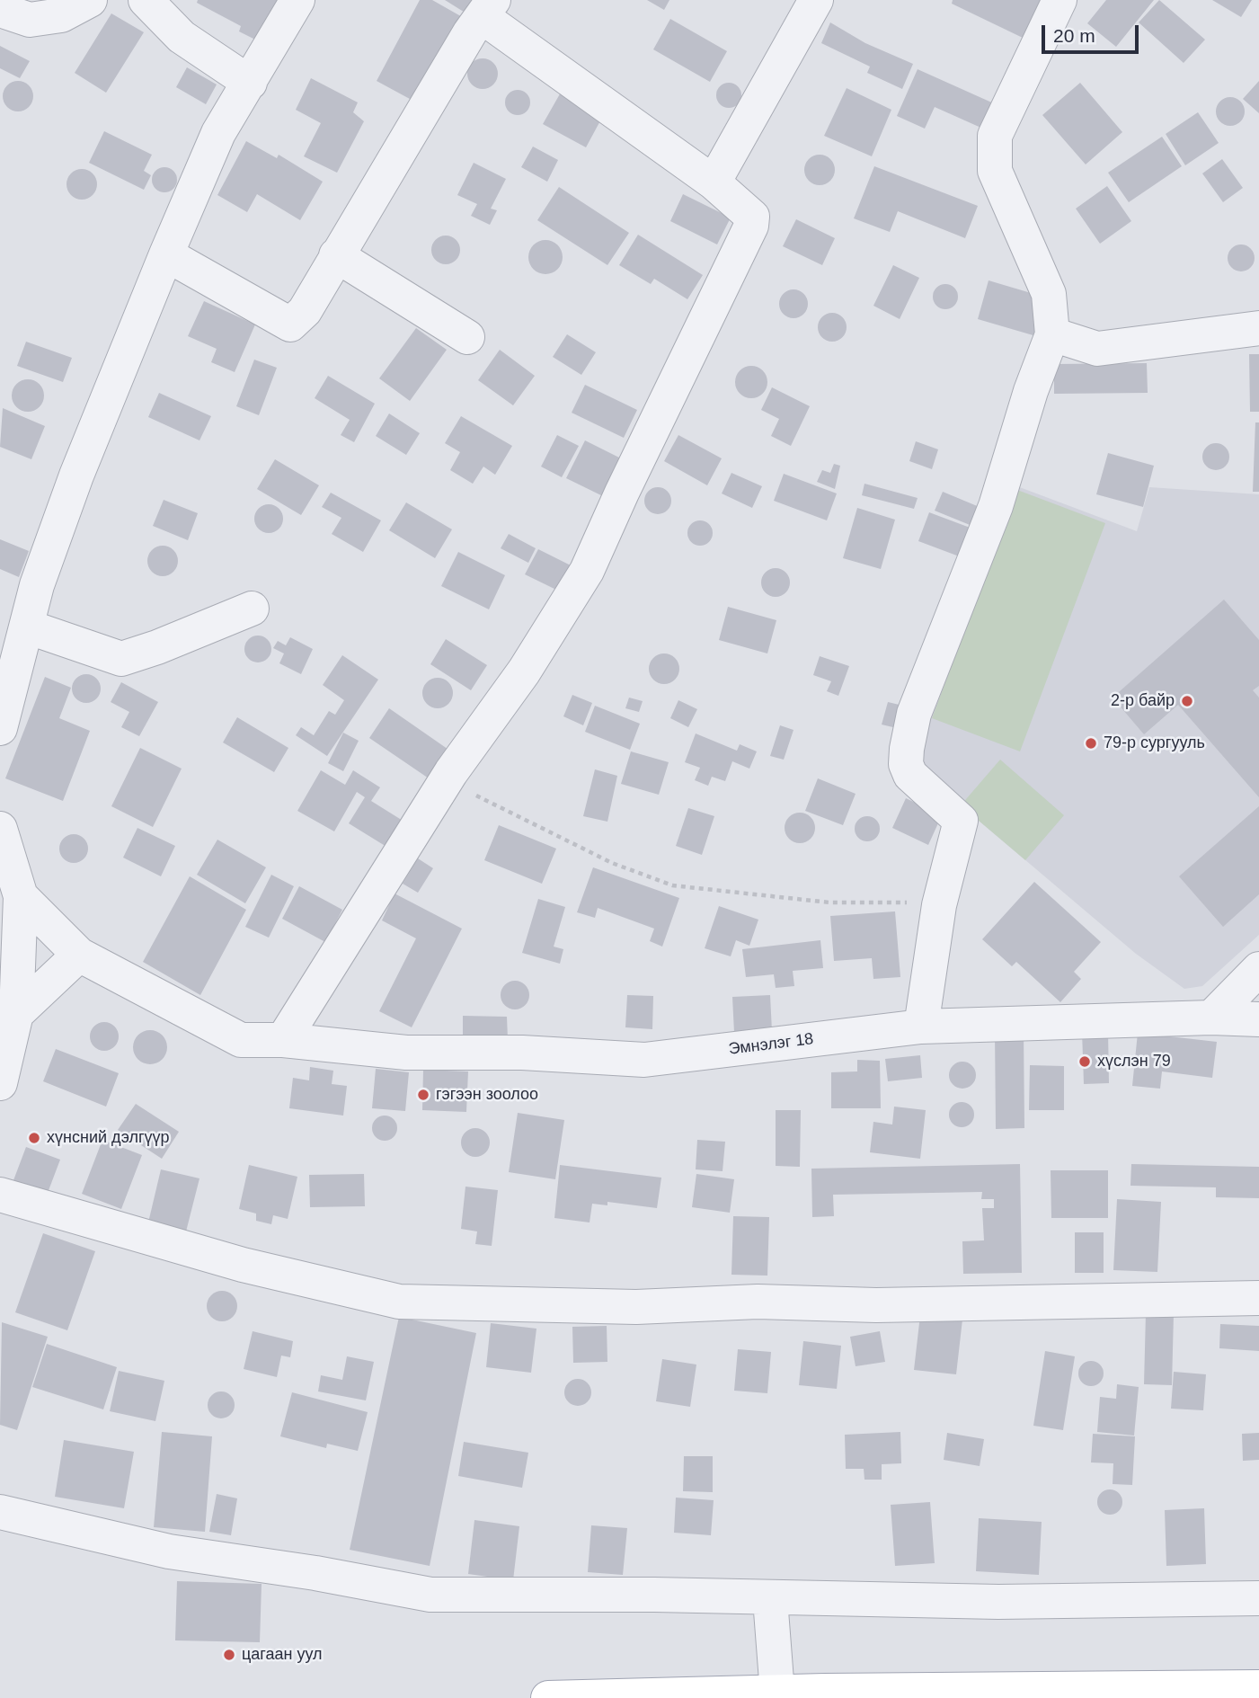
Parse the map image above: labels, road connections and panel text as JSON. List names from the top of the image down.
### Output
{
  "streets": {
    "street": ["Эмнэлэг 18"]
  },
  "places": [
    "2-р байр",
    "79-р сургууль",
    "хүслэн 79",
    "гэгээн зоолоо",
    "хүнсний дэлгүүр",
    "цагаан уул"
  ],
  "scale_bar": "20 m"
}
